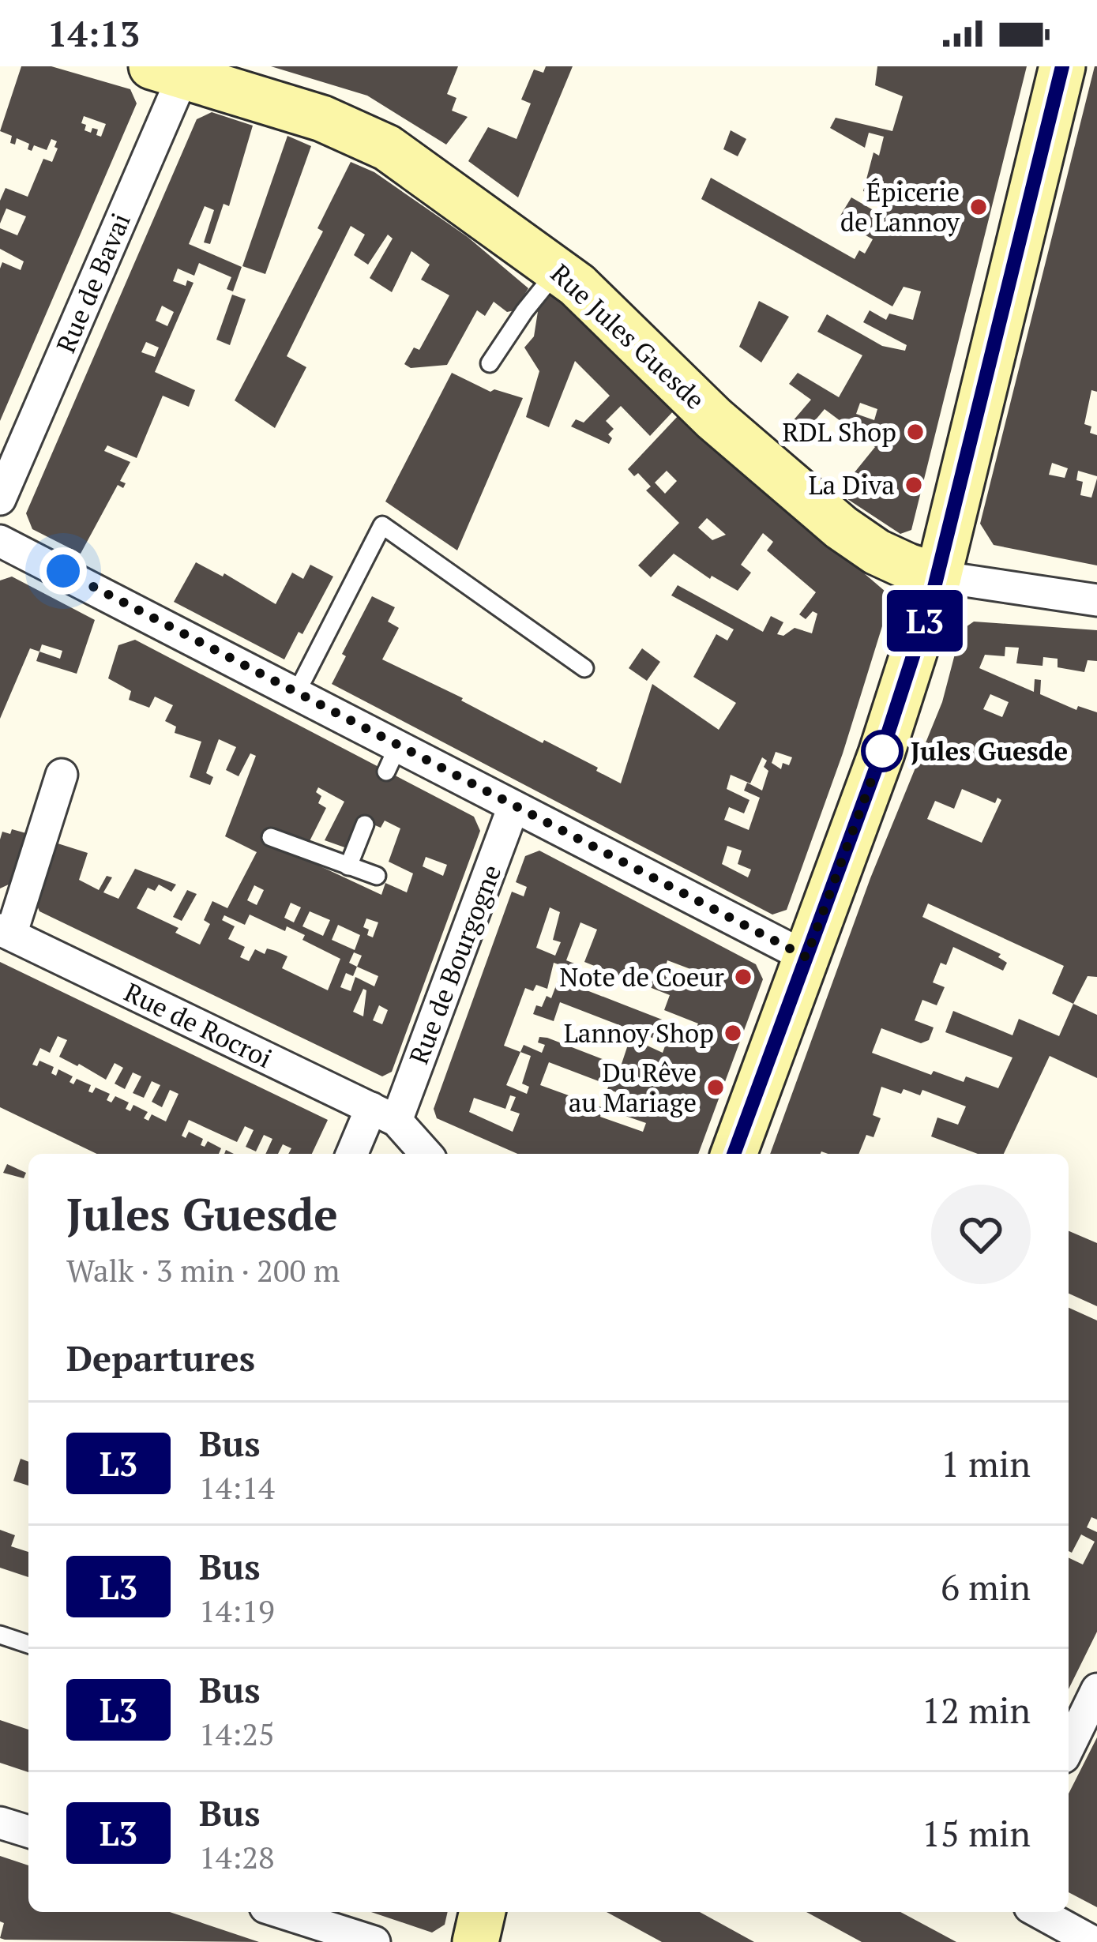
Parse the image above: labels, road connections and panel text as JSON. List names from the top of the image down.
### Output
{
  "streets": {
    "main road": ["Rue Jules Guesde"],
    "street": ["Rue de Bavai", "Rue de Bourgogne", "Rue de Rocroi"]
  },
  "crossings": [
    ["Rue de Bavai", "Rue Jules Guesde"],
    ["Rue de Bourgogne", "Rue de Rocroi"]
  ],
  "places": [
    "Épicerie de Lannoy",
    "RDL Shop",
    "La Diva",
    "Jules Guesde",
    "Note de Coeur",
    "Lannoy Shop",
    "Du Rêve au Mariage"
  ],
  "lines": ["bus line L3"],
  "page": {
    "status": "14:13",
    "on_map": "L3",
    "heading": [
      ["Jules Guesde", "Walk · 3 min · 200 m"],
      "Departures"
    ],
    "list": [
      {
        "mark": "L3",
        "name": "Bus",
        "note": "14:14",
        "value": "1 min"
      },
      {
        "mark": "L3",
        "name": "Bus",
        "note": "14:19",
        "value": "6 min"
      },
      {
        "mark": "L3",
        "name": "Bus",
        "note": "14:25",
        "value": "12 min"
      },
      {
        "mark": "L3",
        "name": "Bus",
        "note": "14:28",
        "value": "15 min"
      }
    ]
  }
}
